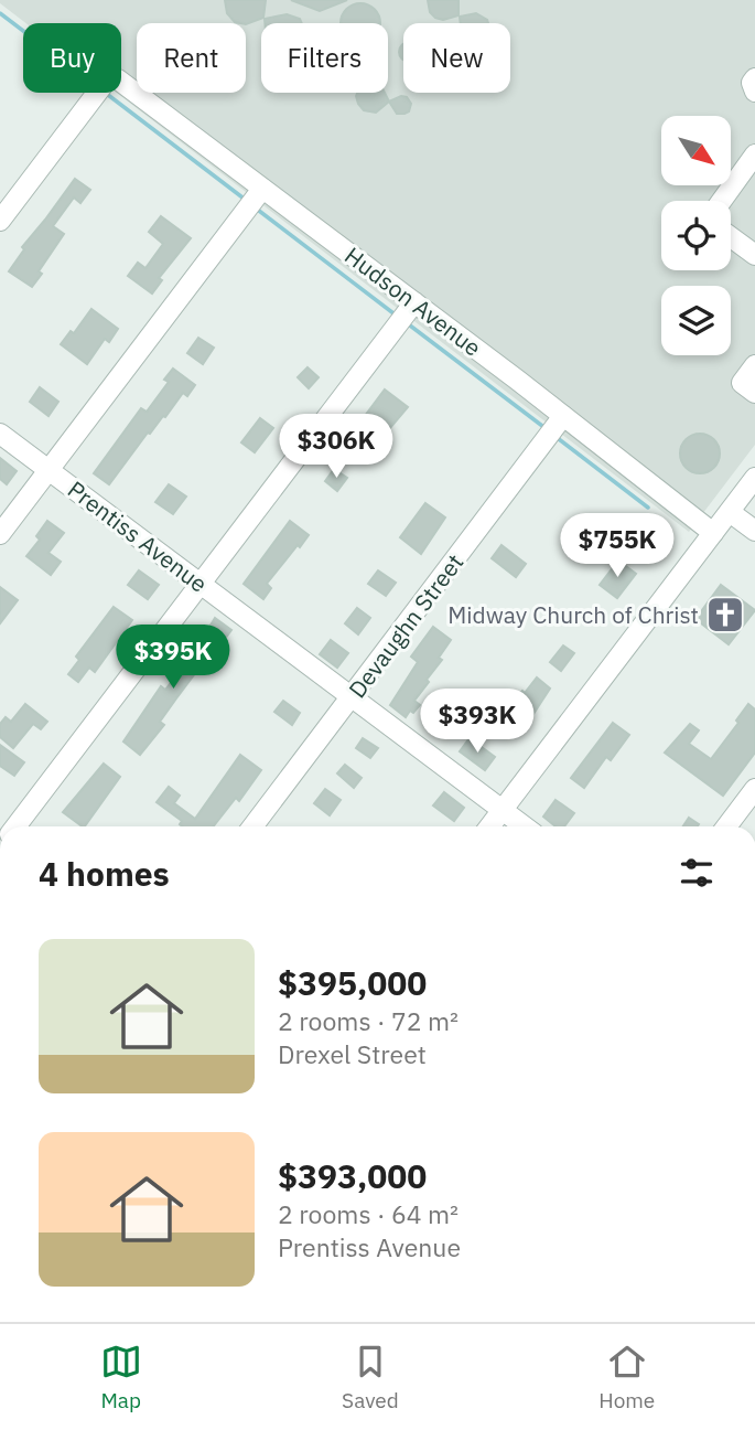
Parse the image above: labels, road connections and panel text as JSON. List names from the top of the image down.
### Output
{
  "streets": {
    "street": ["Hudson Avenue", "Prentiss Avenue", "Devaughn Street"]
  },
  "crossings": [
    ["Hudson Avenue", "Devaughn Street"],
    ["Prentiss Avenue", "Devaughn Street"]
  ],
  "places": {
    "church": ["Midway Church of Christ"]
  },
  "north": "bottom right",
  "page": {
    "chip": [
      "Buy",
      "Rent",
      "Filters",
      "New"
    ],
    "price": [
      "$306K",
      "$755K",
      "$395K",
      "$393K"
    ],
    "heading": "4 homes",
    "list": [
      {
        "name": "$395,000",
        "note": "2 rooms · 72 m² · Drexel Street"
      },
      {
        "name": "$393,000",
        "note": "2 rooms · 64 m² · Prentiss Avenue"
      }
    ],
    "tabs": ["Map", "Saved", "Home"]
  }
}
